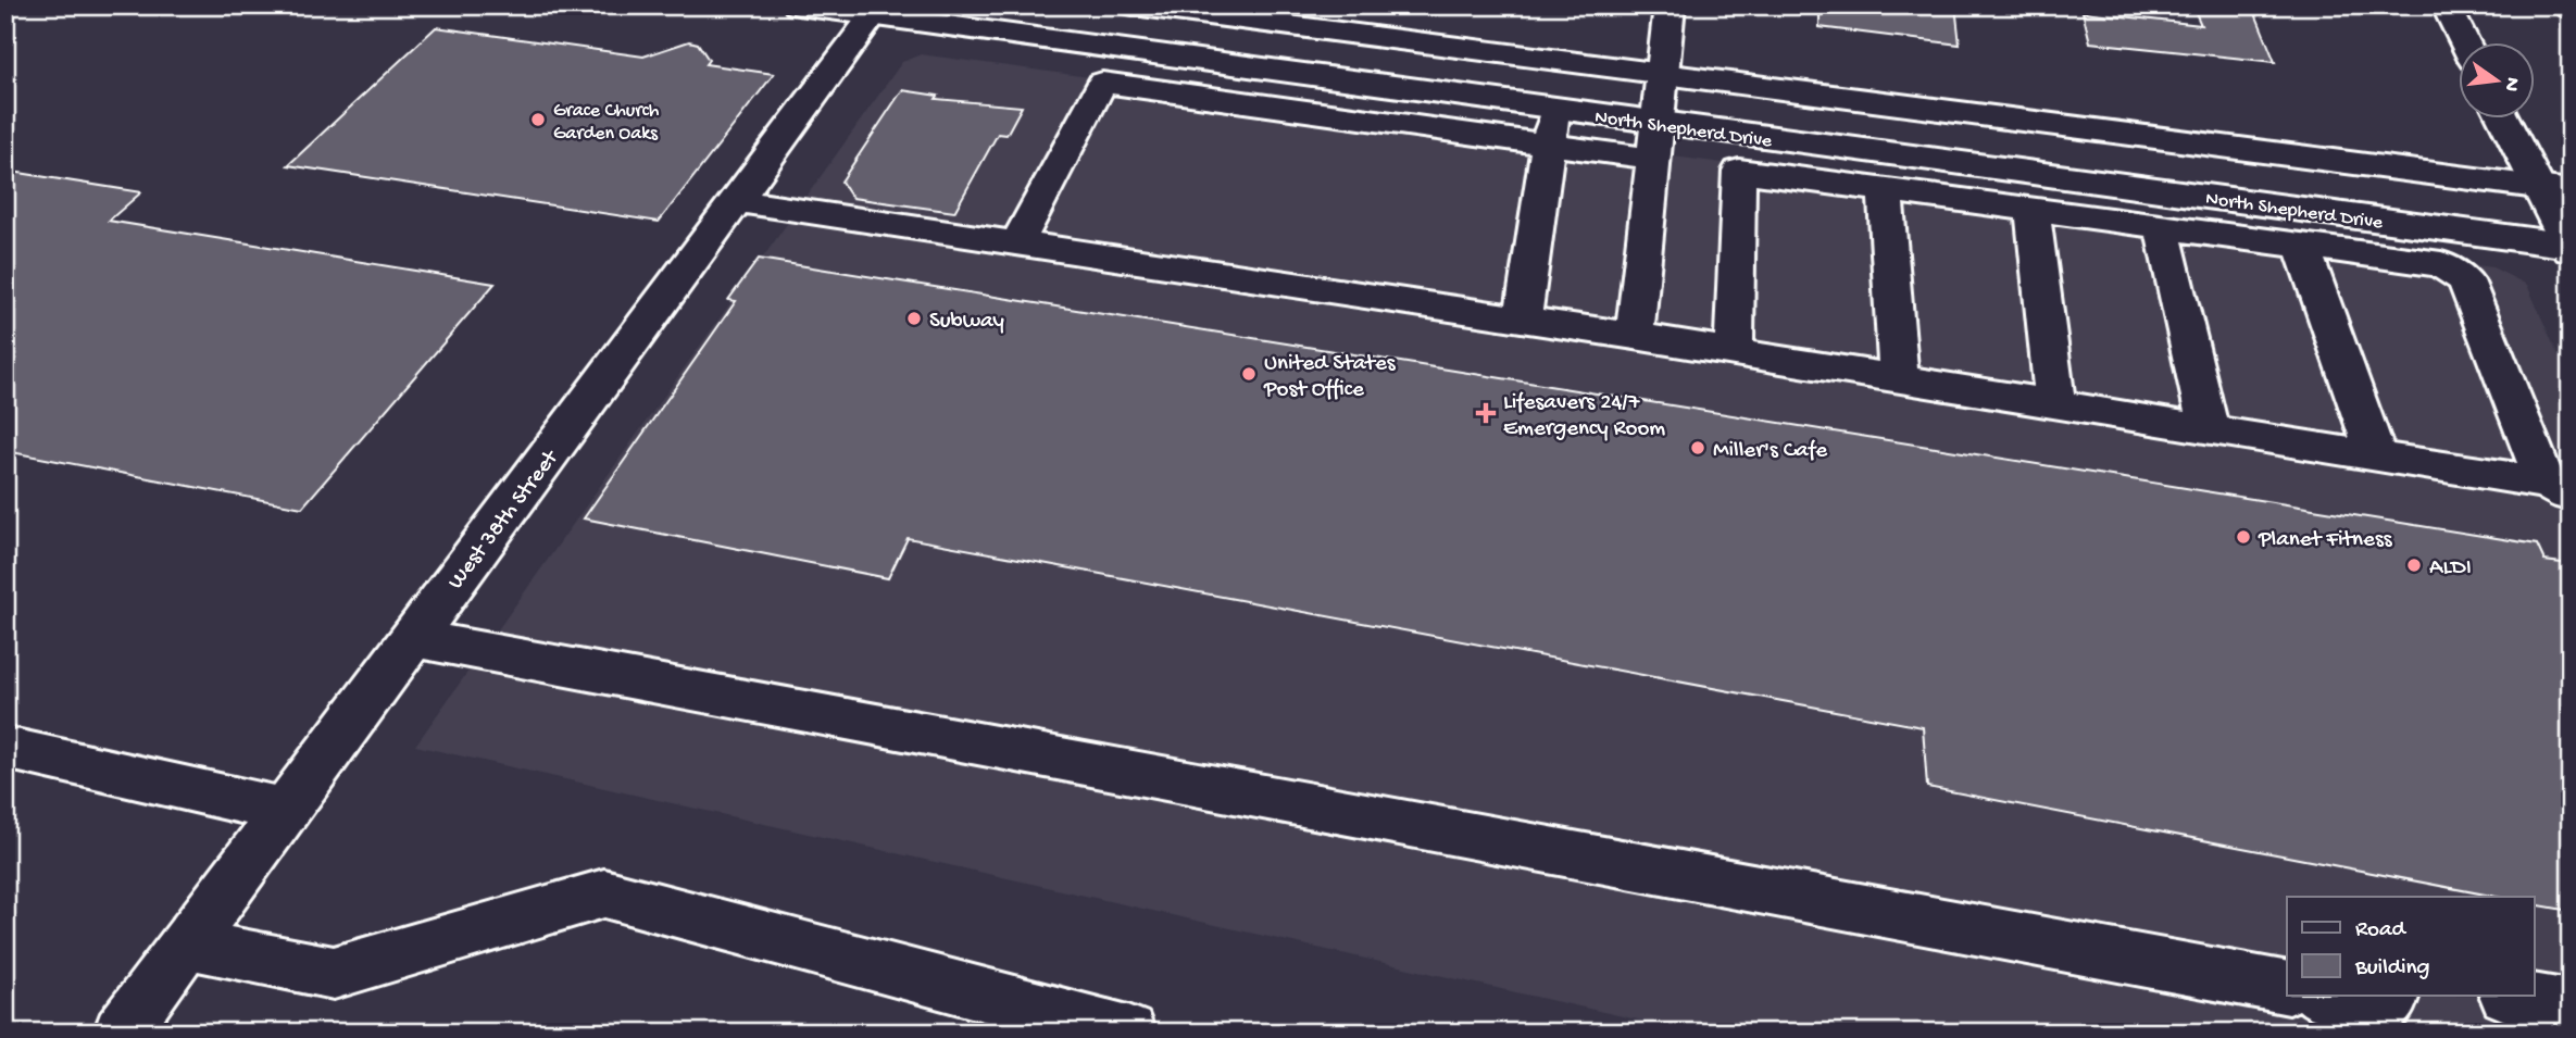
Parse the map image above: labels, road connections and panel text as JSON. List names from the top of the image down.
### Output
{
  "streets": {
    "main road": ["North Shepherd Drive", "West 38th Street"]
  },
  "crossings": [
    ["North Shepherd Drive", "West 38th Street"]
  ],
  "places": {
    "other": [
      "Grace Church Garden Oaks",
      "Subway",
      "United States Post Office",
      "Miller's Cafe",
      "Planet Fitness",
      "ALDI"
    ],
    "health": ["Lifesavers 24/7 Emergency Room"]
  },
  "legend": ["Road", "Building"],
  "north": "right"
}
